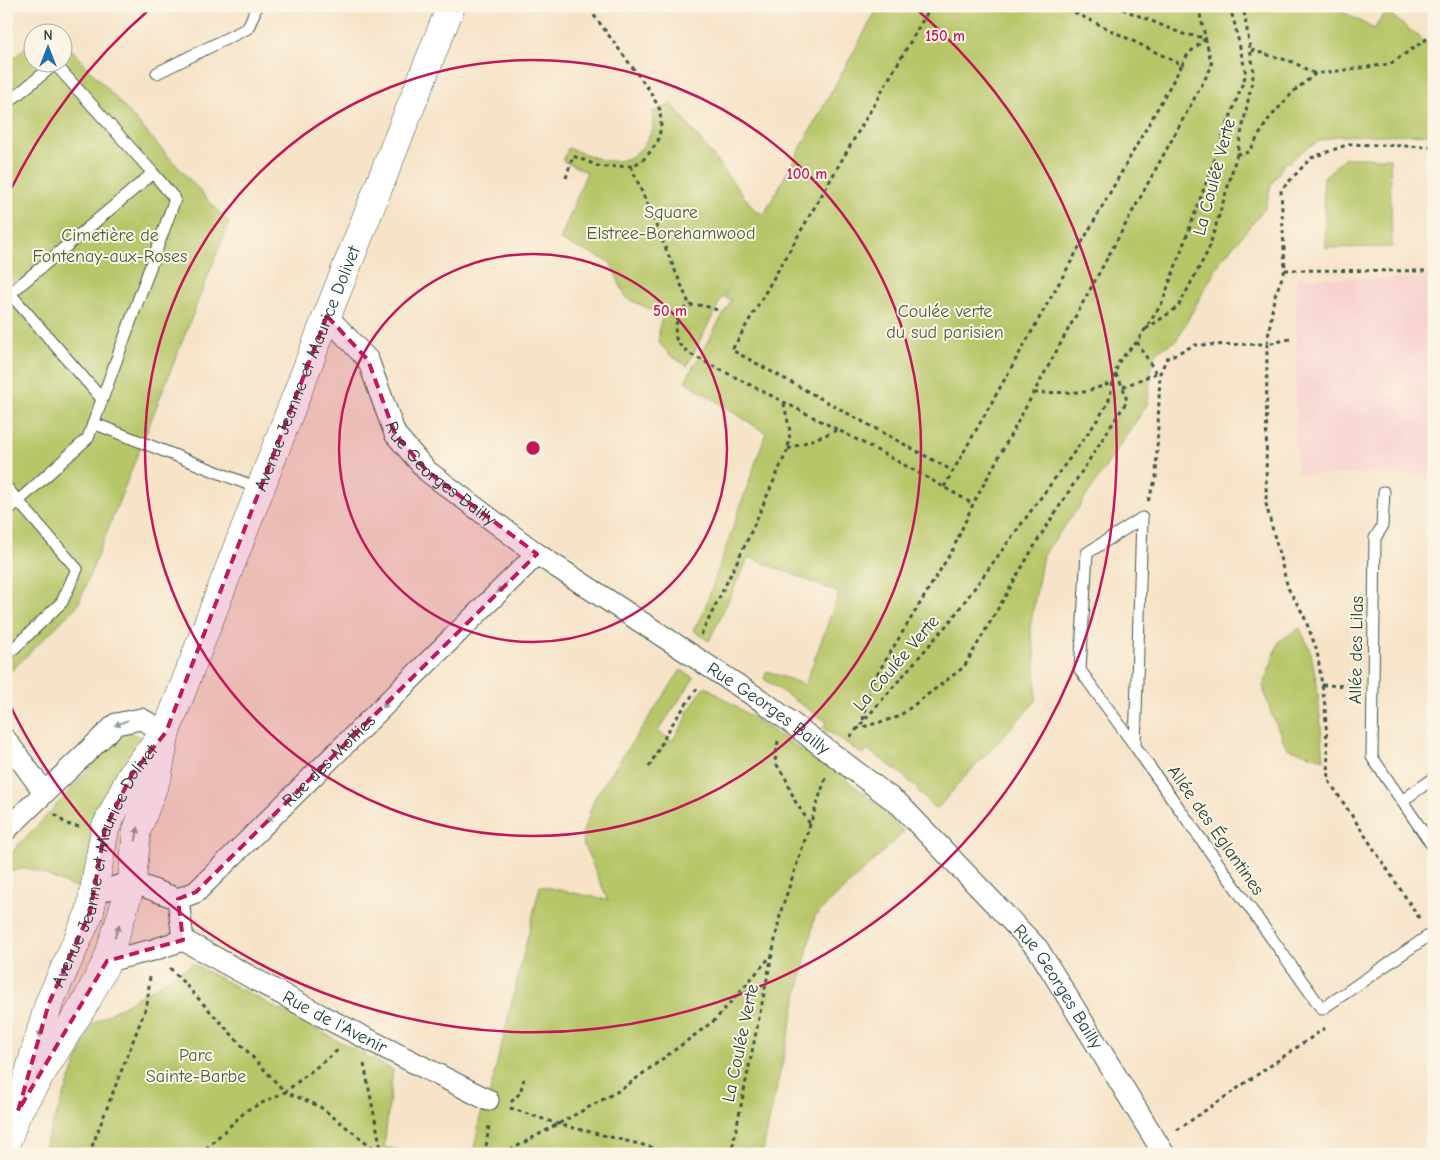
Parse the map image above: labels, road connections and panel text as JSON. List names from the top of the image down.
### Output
{
  "streets": {
    "main road": ["Avenue Jeanne et Maurice Dolivet"],
    "street": ["Rue Georges Bailly", "Rue des Motties", "Rue de l'Avenir"],
    "lane": ["Allée des Lilas", "Allée des Églantines"],
    "path": ["La Coulée Verte"]
  },
  "crossings": [
    ["Avenue Jeanne et Maurice Dolivet", "Rue Georges Bailly"],
    ["Rue Georges Bailly", "Rue des Motties"]
  ],
  "one_way": ["Rue des Motties"],
  "parks": [
    "Square Elstree-Borehamwood",
    "Cimetière de Fontenay-aux-Roses",
    "Coulée verte du sud parisien",
    "Parc Sainte-Barbe"
  ],
  "north": "top",
  "rings": ["150 m", "100 m", "50 m"]
}
